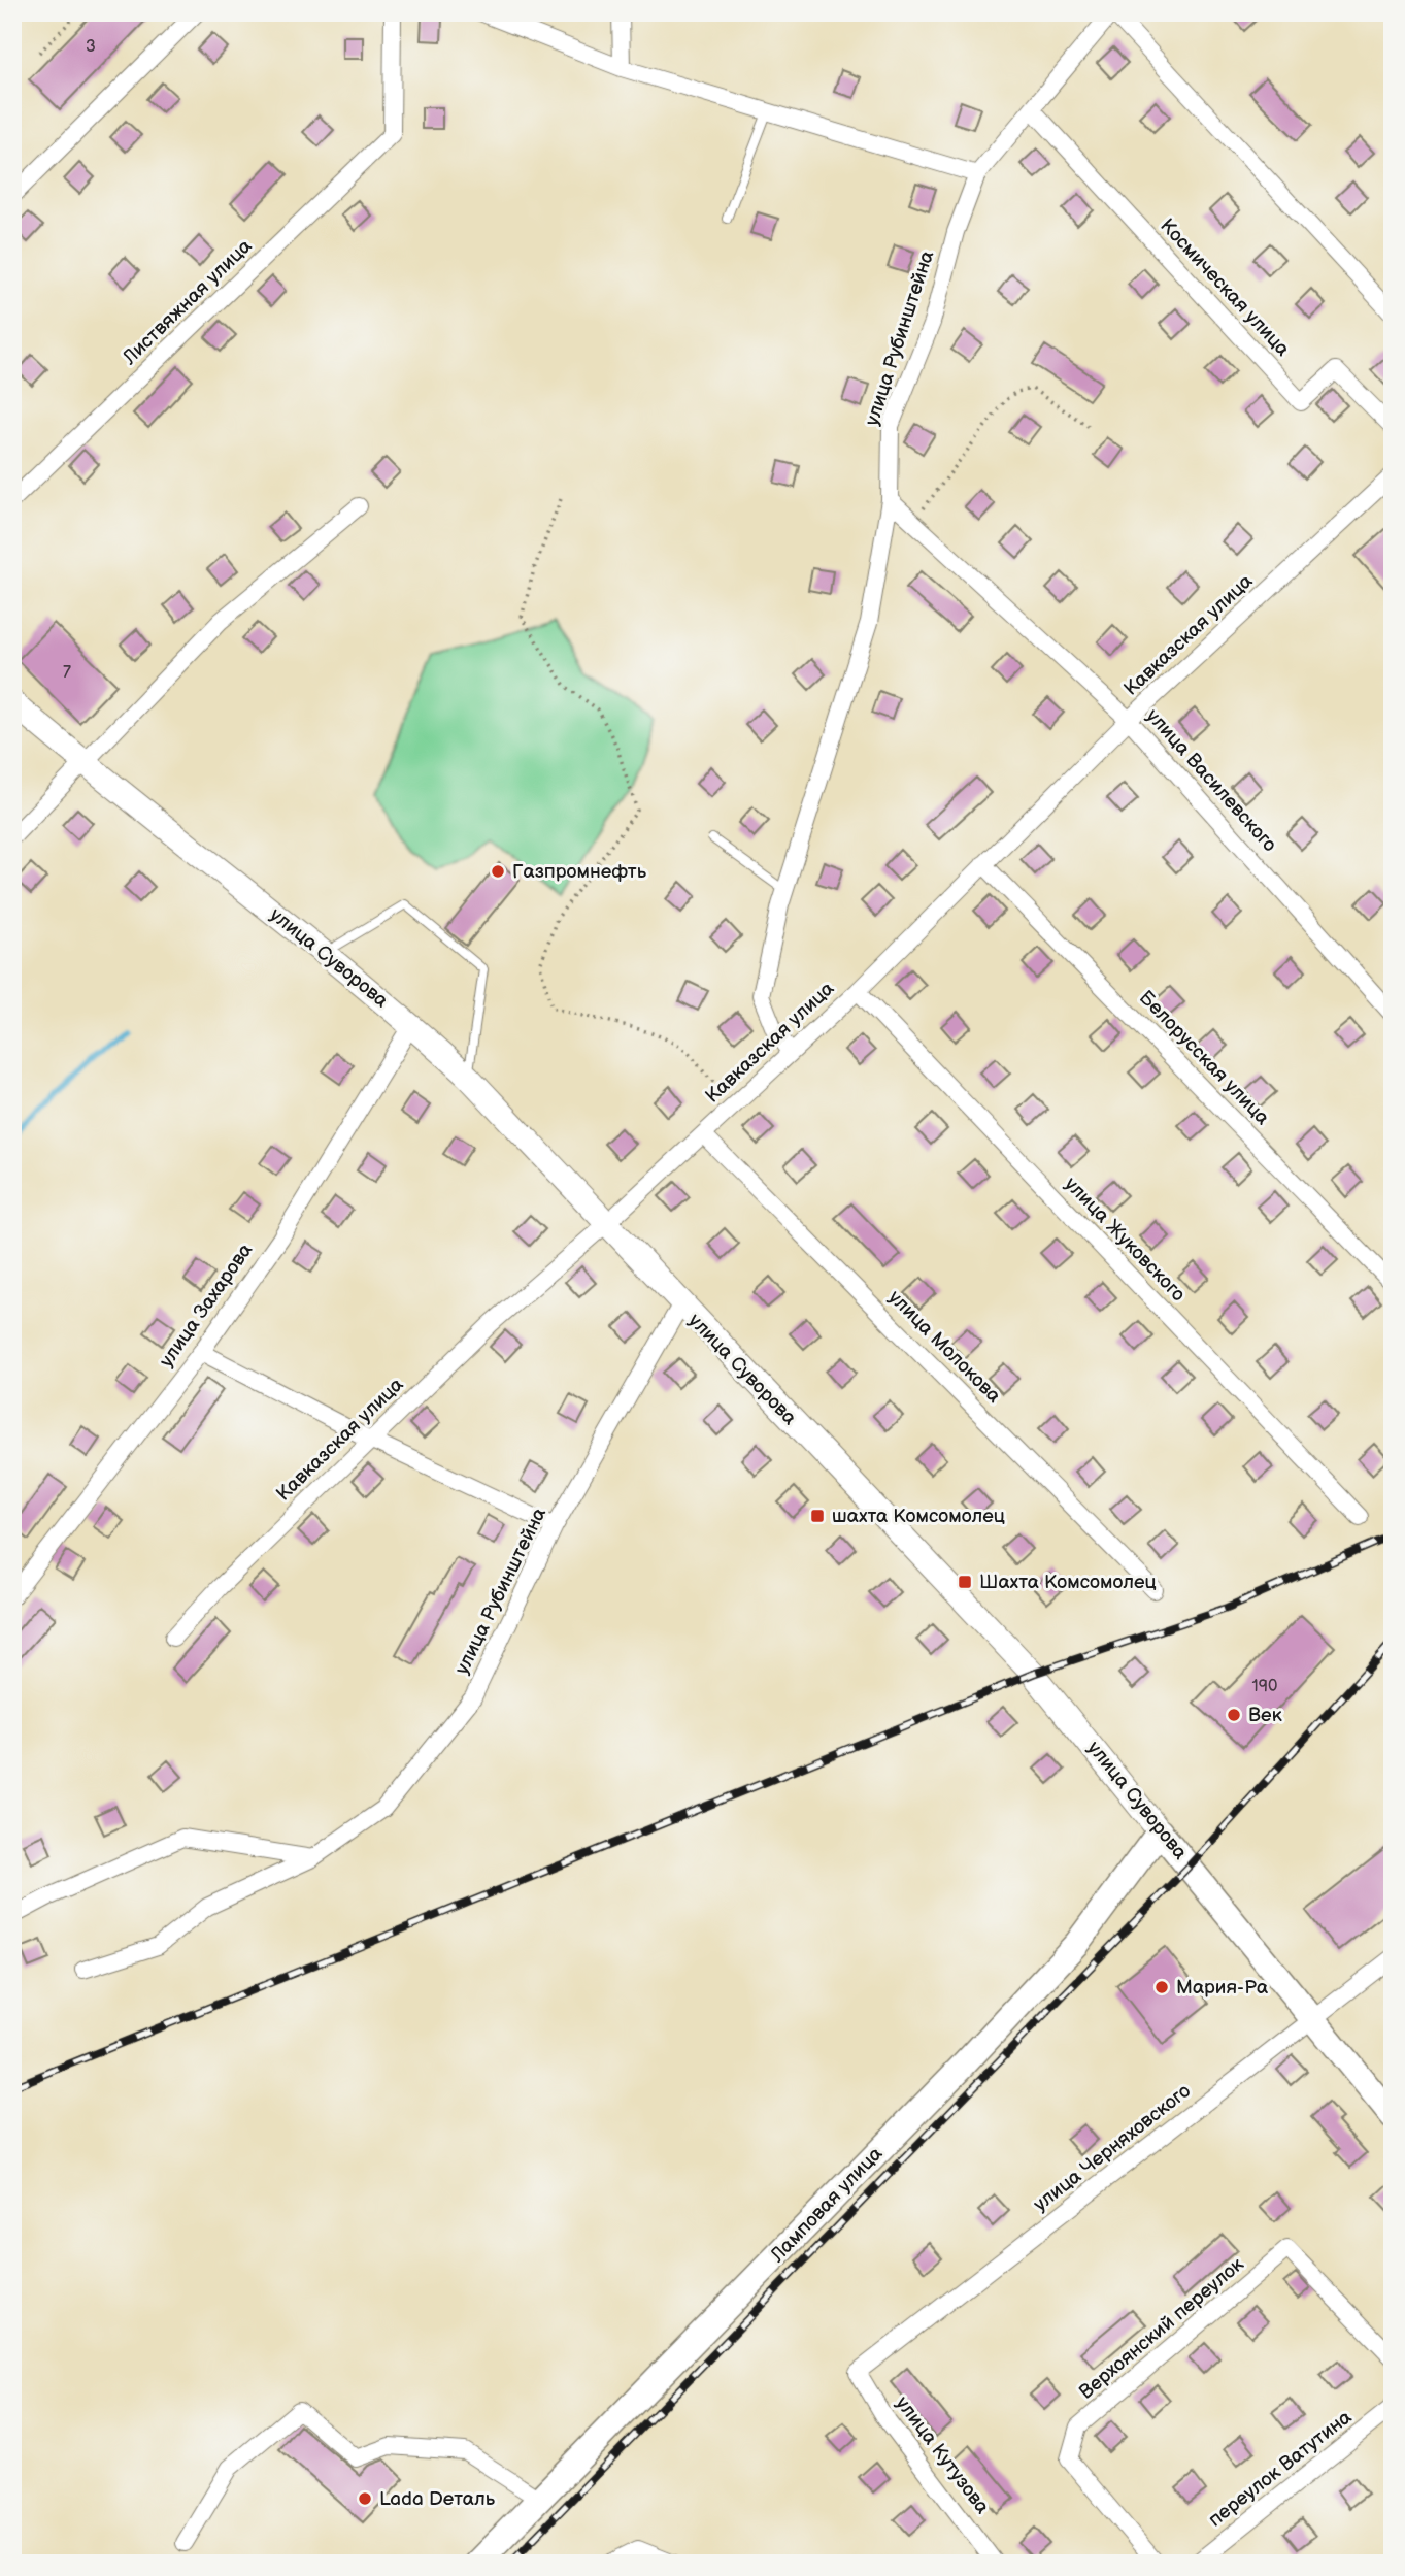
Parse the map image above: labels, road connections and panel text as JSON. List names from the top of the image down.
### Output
{
  "streets": {
    "main road": ["улица Суворова", "Ламповая улица"],
    "street": [
      "Космическая улица",
      "Листвяжная улица",
      "улица Рубинштейна",
      "Кавказская улица",
      "улица Василевского",
      "Белорусская улица",
      "улица Жуковского",
      "улица Захарова",
      "улица Молокова",
      "улица Черняховского",
      "Верхоянский переулок",
      "улица Кутузова",
      "переулок Ватутина"
    ]
  },
  "crossings": [
    ["Космическая улица", "улица Рубинштейна"],
    ["улица Рубинштейна", "Кавказская улица"],
    ["улица Рубинштейна", "улица Василевского"],
    ["улица Рубинштейна", "улица Суворова"],
    ["Кавказская улица", "улица Василевского"],
    ["Кавказская улица", "улица Суворова"],
    ["Кавказская улица", "Белорусская улица"],
    ["Кавказская улица", "улица Жуковского"],
    ["Кавказская улица", "улица Молокова"],
    ["улица Суворова", "улица Захарова"],
    ["улица Суворова", "улица Черняховского"],
    ["улица Суворова", "Ламповая улица"],
    ["улица Черняховского", "улица Кутузова"]
  ],
  "places": {
    "other": [
      "Газпромнефть",
      "Век",
      "Мария-Ра",
      "Lada Dеталь"
    ],
    "transit": ["шахта Комсомолец", "Шахта Комсомолец"]
  },
  "house_numbers": ["3", "7", "190"]
}
